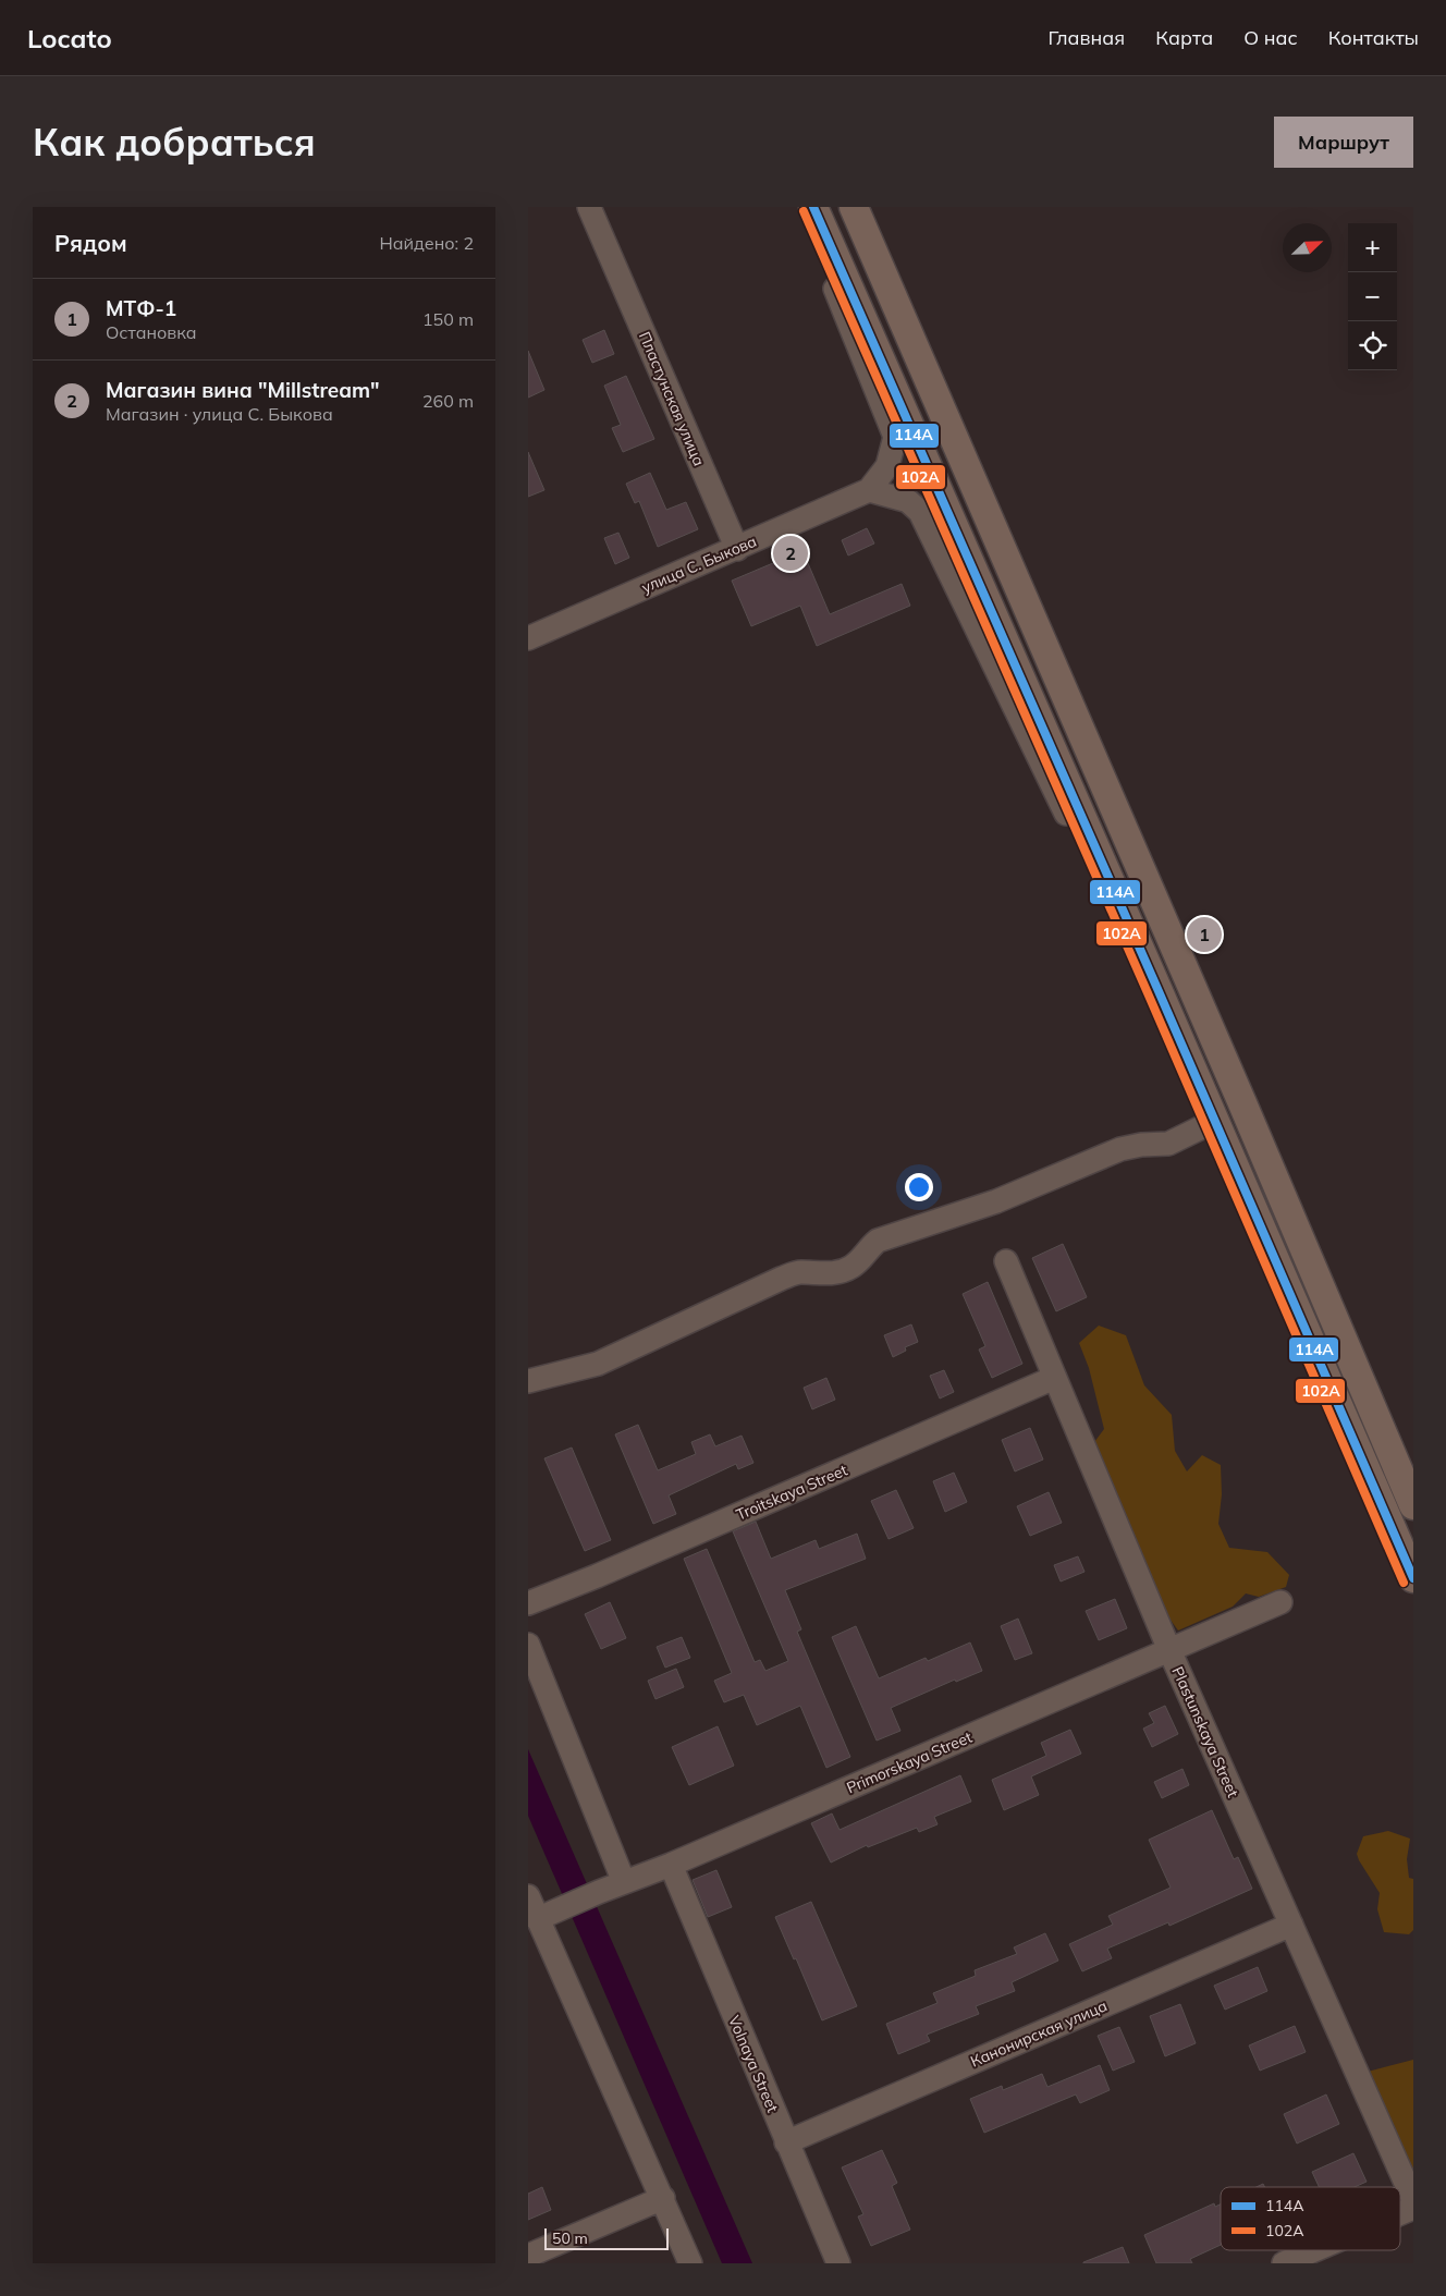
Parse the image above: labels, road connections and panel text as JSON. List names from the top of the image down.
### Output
{
  "streets": {
    "street": [
      "Пластунская улица",
      "улица С. Быкова",
      "Troitskaya Street",
      "Plastunskaya Street",
      "Primorskaya Street",
      "Канонирская улица",
      "Volnaya Street"
    ]
  },
  "crossings": [
    ["Пластунская улица", "улица С. Быкова"],
    ["Troitskaya Street", "Plastunskaya Street"],
    ["Plastunskaya Street", "Primorskaya Street"],
    ["Plastunskaya Street", "Канонирская улица"],
    ["Primorskaya Street", "Volnaya Street"],
    ["Канонирская улица", "Volnaya Street"]
  ],
  "lines": ["transit line 114А", "transit line 102А"],
  "legend": ["114А", "102А"],
  "scale_bar": "50 m",
  "north": "top right",
  "page": {
    "header": "Locato",
    "nav": [
      "Главная",
      "Карта",
      "О нас",
      "Контакты"
    ],
    "buttons": "Маршрут",
    "title": "Как добраться",
    "heading": ["Рядом", "Найдено: 2"],
    "map_buttons": ["+", "−"],
    "list": [
      {
        "mark": "1",
        "name": "МТФ-1",
        "note": "Остановка",
        "value": "150 m"
      },
      {
        "mark": "2",
        "name": "Магазин вина \"Millstream\"",
        "note": "Магазин · улица С. Быкова",
        "value": "260 m"
      }
    ],
    "pins": ["2", "1"],
    "scale": "50 m"
  }
}
